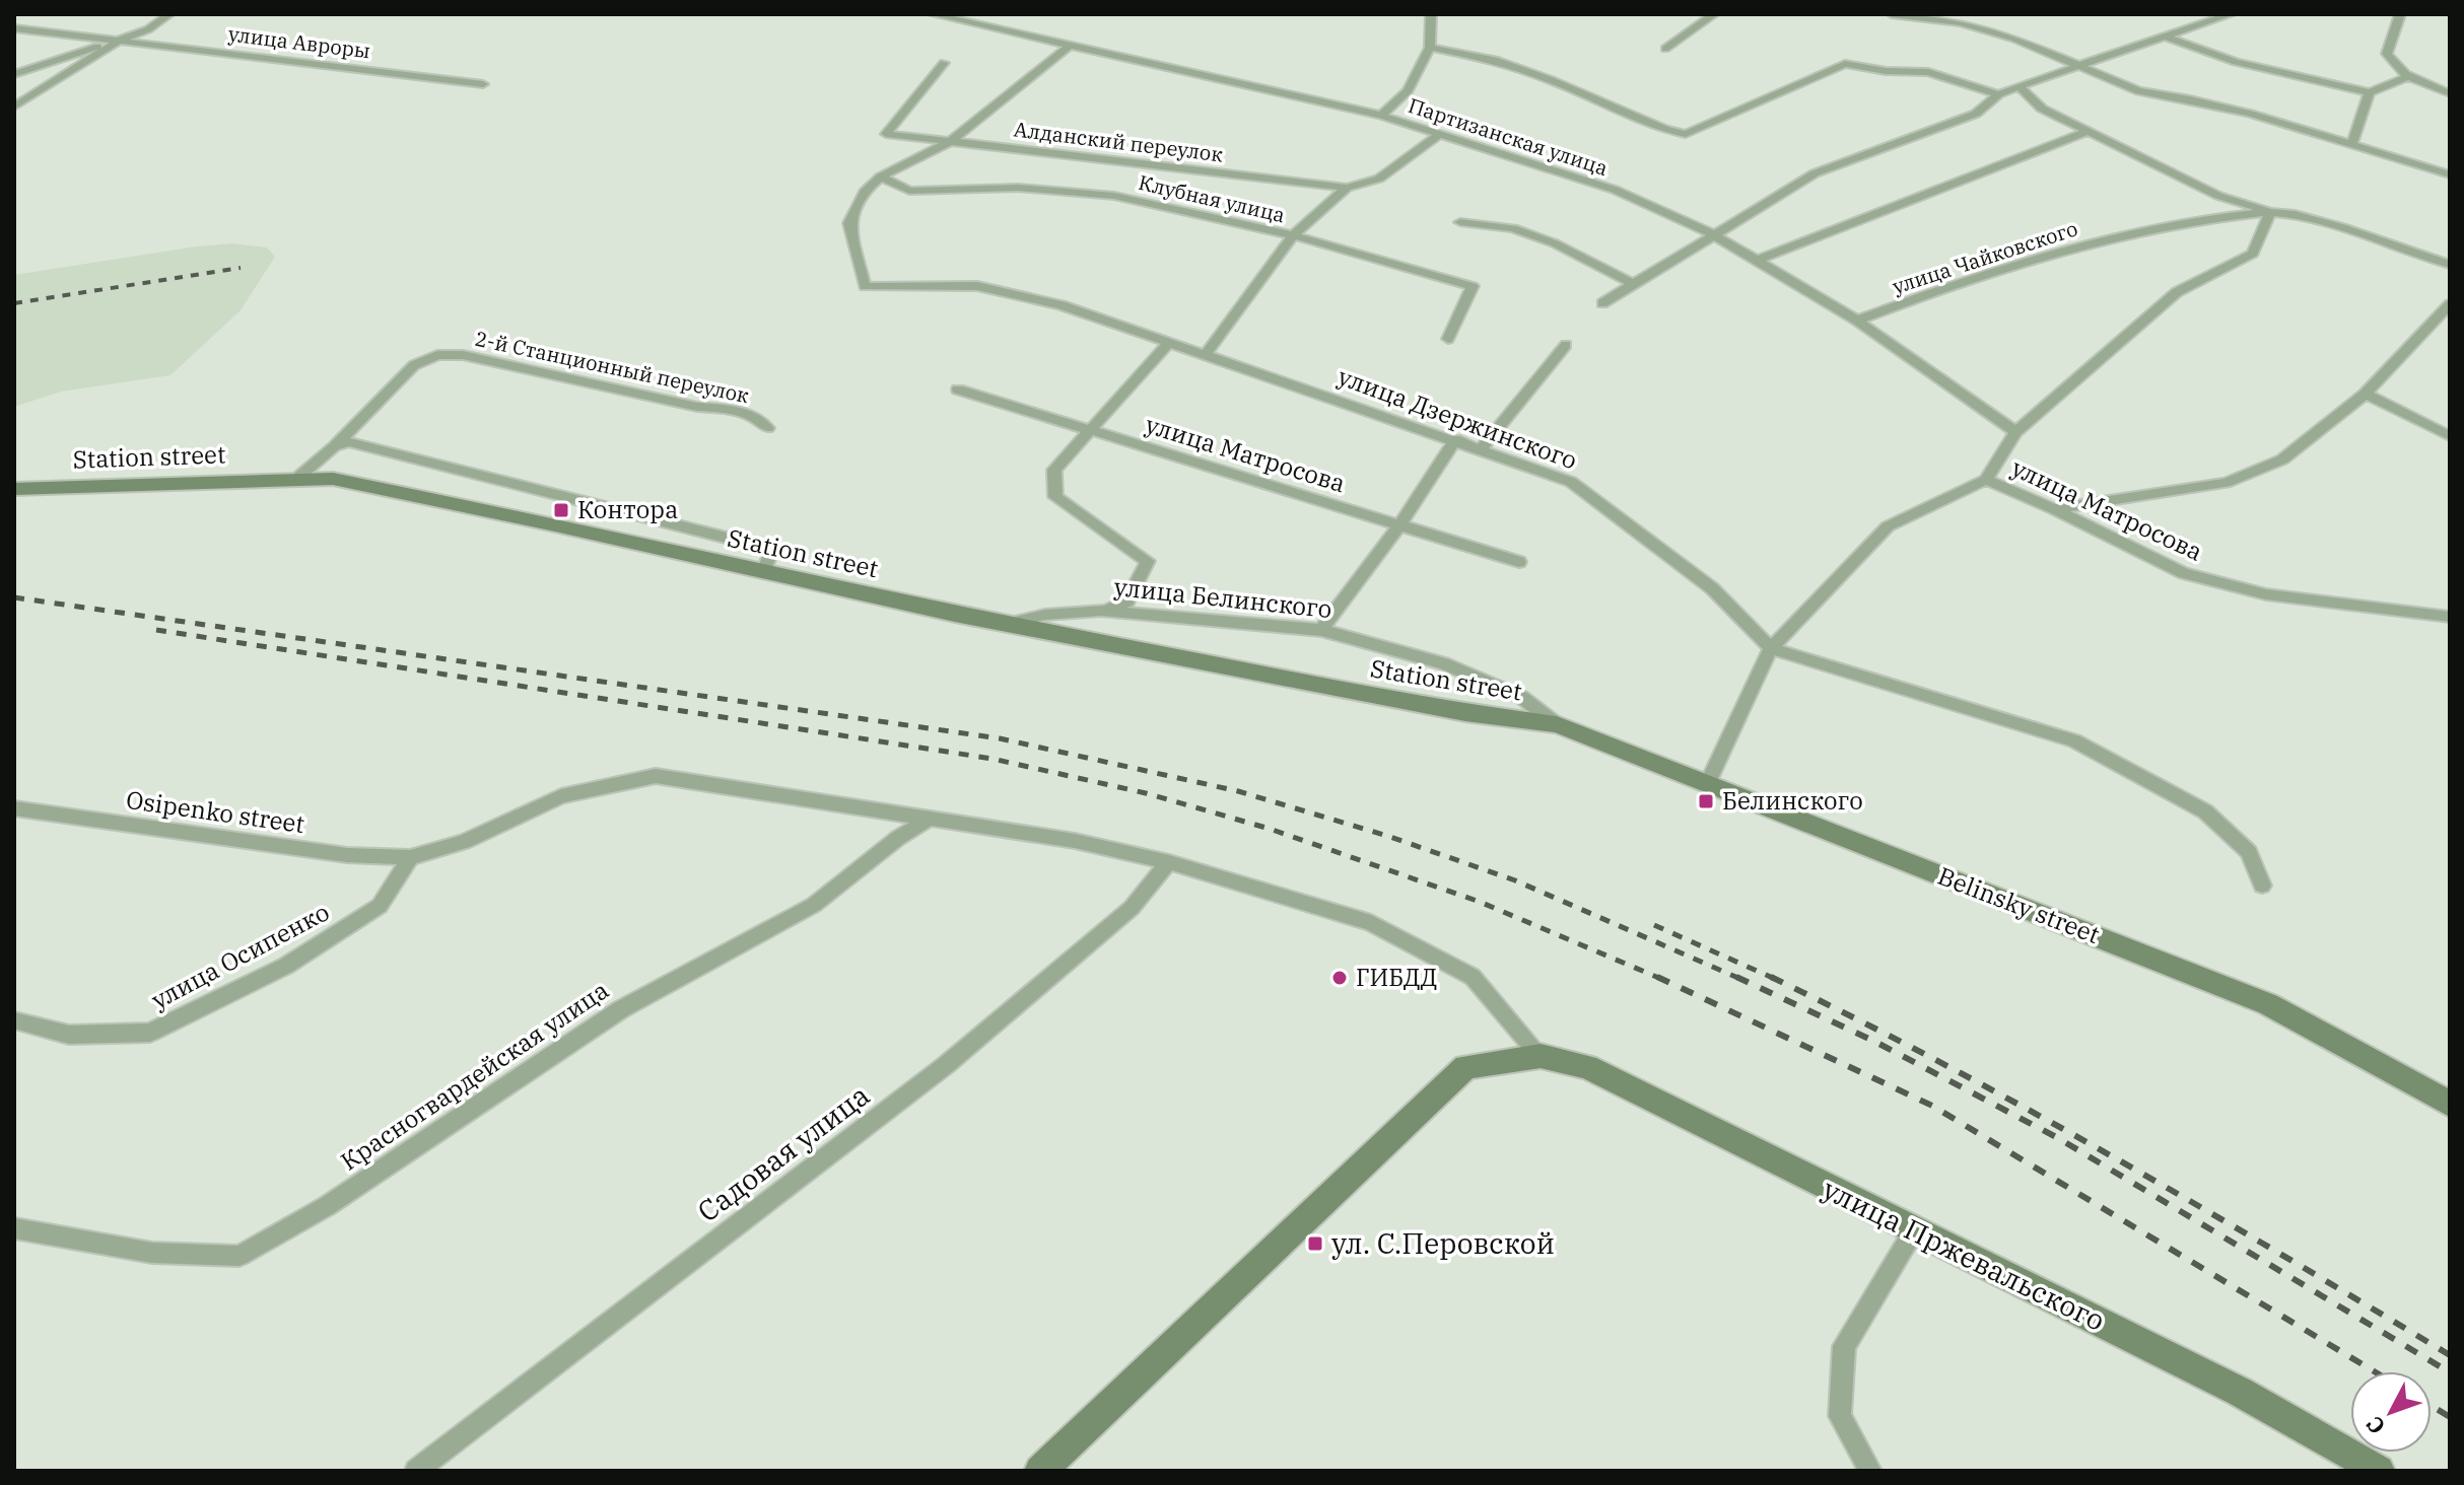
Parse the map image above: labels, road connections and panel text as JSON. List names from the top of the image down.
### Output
{
  "streets": {
    "main road": ["Station street", "Belinsky street", "улица Пржевальского"],
    "street": [
      "улица Авроры",
      "Партизанская улица",
      "Алданский переулок",
      "Клубная улица",
      "улица Чайковского",
      "2-й Станционный переулок",
      "улица Дзержинского",
      "улица Матросова",
      "улица Белинского",
      "Osipenko street",
      "улица Осипенко",
      "Красногвардейская улица",
      "Садовая улица"
    ]
  },
  "crossings": [
    ["Партизанская улица", "улица Чайковского"],
    ["Клубная улица", "улица Дзержинского"],
    ["2-й Станционный переулок", "Station street"],
    ["Station street", "улица Белинского"],
    ["Station street", "Belinsky street"],
    ["улица Белинского", "Belinsky street"],
    ["Osipenko street", "улица Осипенко"],
    ["Osipenko street", "Красногвардейская улица"],
    ["Osipenko street", "Садовая улица"],
    ["Osipenko street", "улица Пржевальского"]
  ],
  "places": {
    "transit": ["Контора", "Белинского", "ул. С.Перовской"],
    "other": ["ГИБДД"]
  },
  "north": "bottom left"
}
